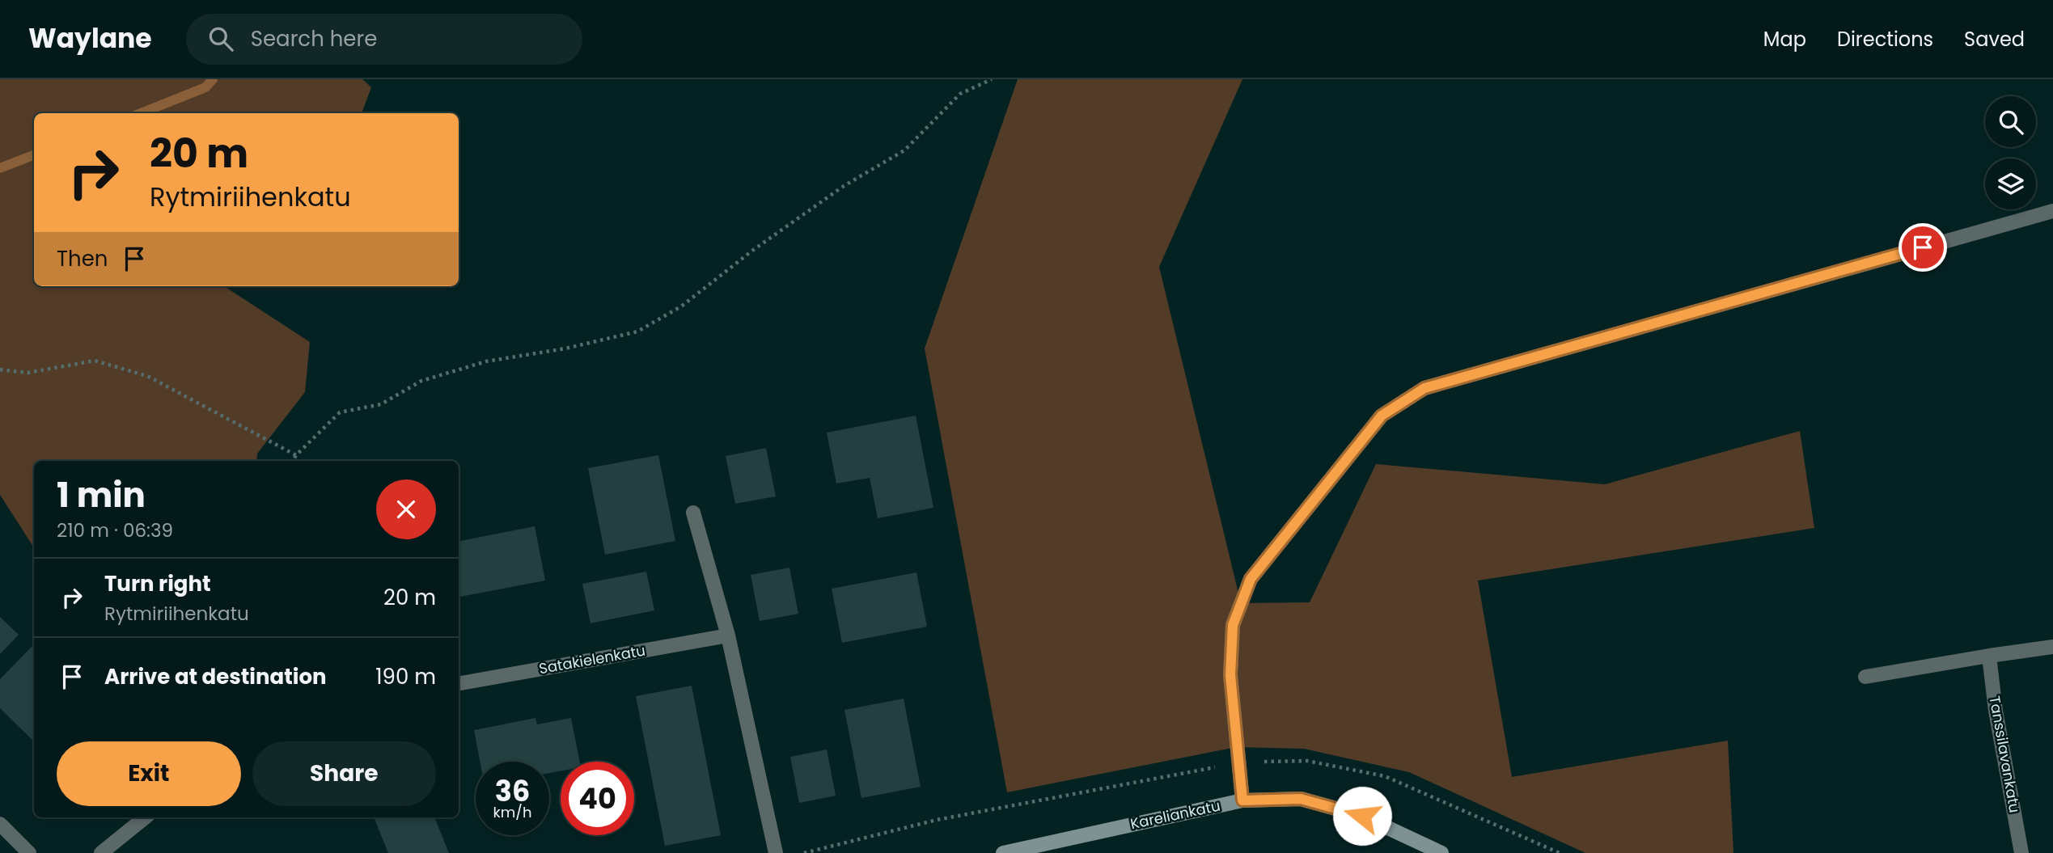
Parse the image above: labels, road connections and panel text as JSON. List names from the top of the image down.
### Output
{
  "streets": {
    "street": ["Satakielenkatu", "Tanssilavankatu", "Kareliankatu"]
  },
  "page": {
    "header": "Waylane",
    "search": "Search here",
    "nav": ["Map", "Directions", "Saved"],
    "turn": ["20 m", "Rytmiriihenkatu"],
    "then": "Then",
    "heading": ["1 min", "210 m · 06:39"],
    "list": [
      {
        "name": "Turn right",
        "note": "Rytmiriihenkatu",
        "value": "20 m"
      },
      {
        "name": "Arrive at destination",
        "value": "190 m"
      }
    ],
    "buttons": ["Exit", "Share"],
    "speed": "36 km/h",
    "limit": "40"
  }
}
